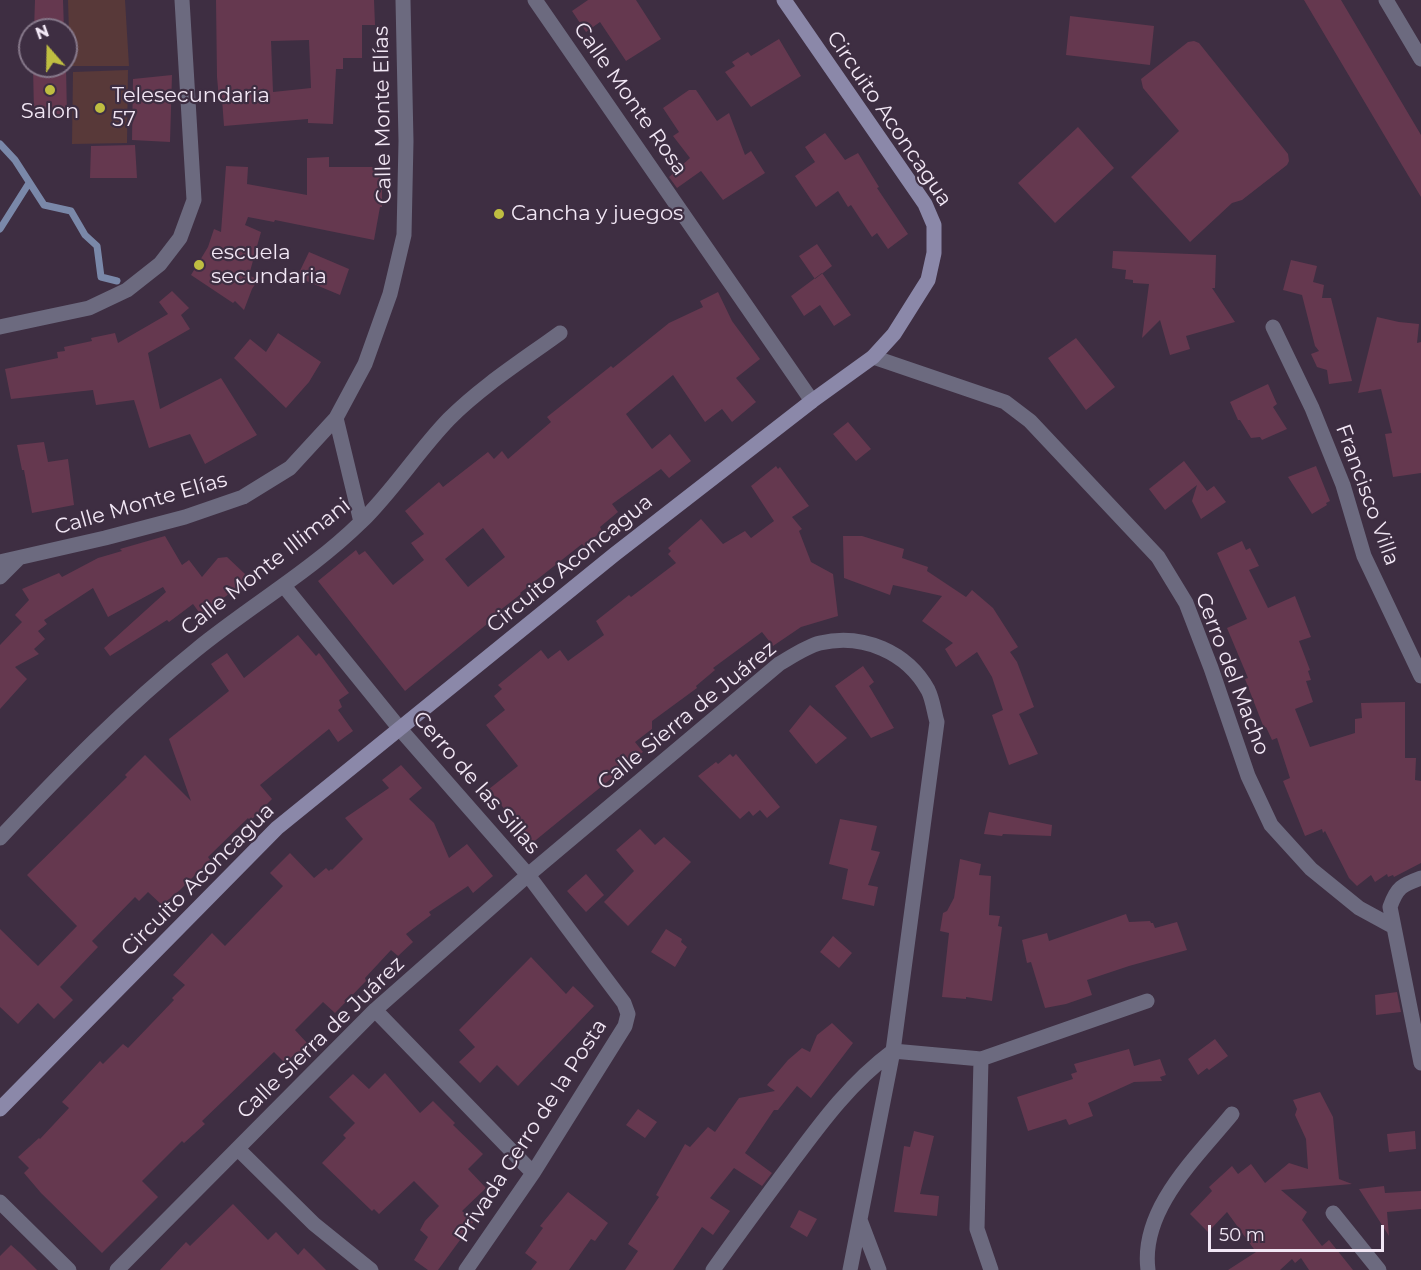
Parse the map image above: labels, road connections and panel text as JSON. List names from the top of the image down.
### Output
{
  "streets": {
    "street": [
      "Calle Monte Rosa",
      "Calle Monte Elías",
      "Circuito Aconcagua",
      "Francisco Villa",
      "Calle Monte Illimani",
      "Cerro del Macho",
      "Calle Sierra de Juárez",
      "Cerro de las Sillas",
      "Privada Cerro de la Posta"
    ]
  },
  "crossings": [
    ["Calle Monte Rosa", "Circuito Aconcagua"],
    ["Circuito Aconcagua", "Cerro del Macho"],
    ["Circuito Aconcagua", "Cerro de las Sillas"],
    ["Calle Monte Illimani", "Cerro de las Sillas"],
    ["Calle Sierra de Juárez", "Cerro de las Sillas"],
    ["Cerro de las Sillas", "Privada Cerro de la Posta"]
  ],
  "places": [
    "Salon",
    "Telesecundaria 57",
    "Cancha y juegos",
    "escuela secundaria"
  ],
  "scale_bar": "50 m",
  "north": "top"
}
